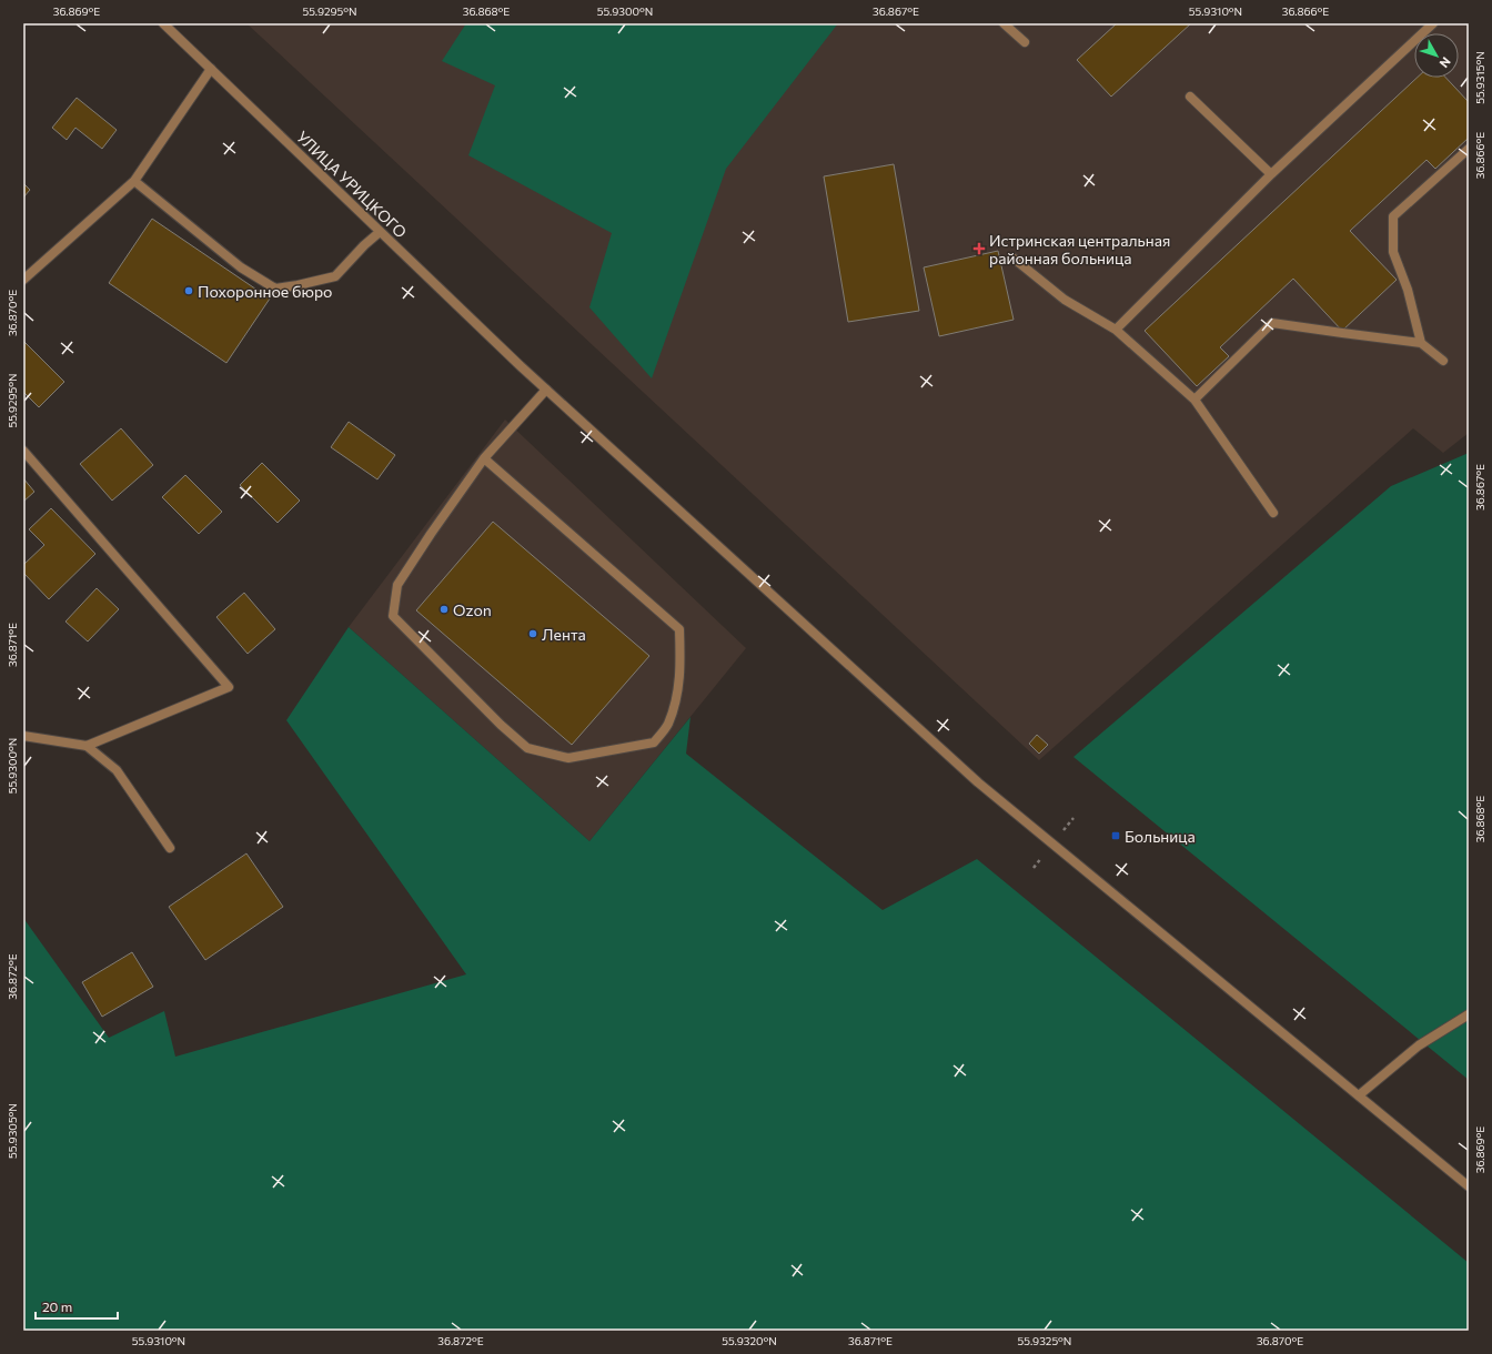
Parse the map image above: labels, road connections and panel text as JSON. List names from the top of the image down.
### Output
{
  "streets": {
    "street": ["УЛИЦА УРИЦКОГО"]
  },
  "places": {
    "health": ["Истринская центральная районная больница"],
    "other": ["Похоронное бюро", "Ozon", "Лента"],
    "transit": ["Больница"]
  },
  "scale_bar": "20 m",
  "north": "bottom right",
  "coordinates": [
    "36.869°E",
    "55.9295°N",
    "36.868°E",
    "55.9300°N",
    "36.867°E",
    "55.9310°N",
    "36.866°E",
    "55.9315°N",
    "36.870°E",
    "36.871°E",
    "36.872°E",
    "55.9305°N",
    "55.9320°N",
    "55.9325°N"
  ]
}
